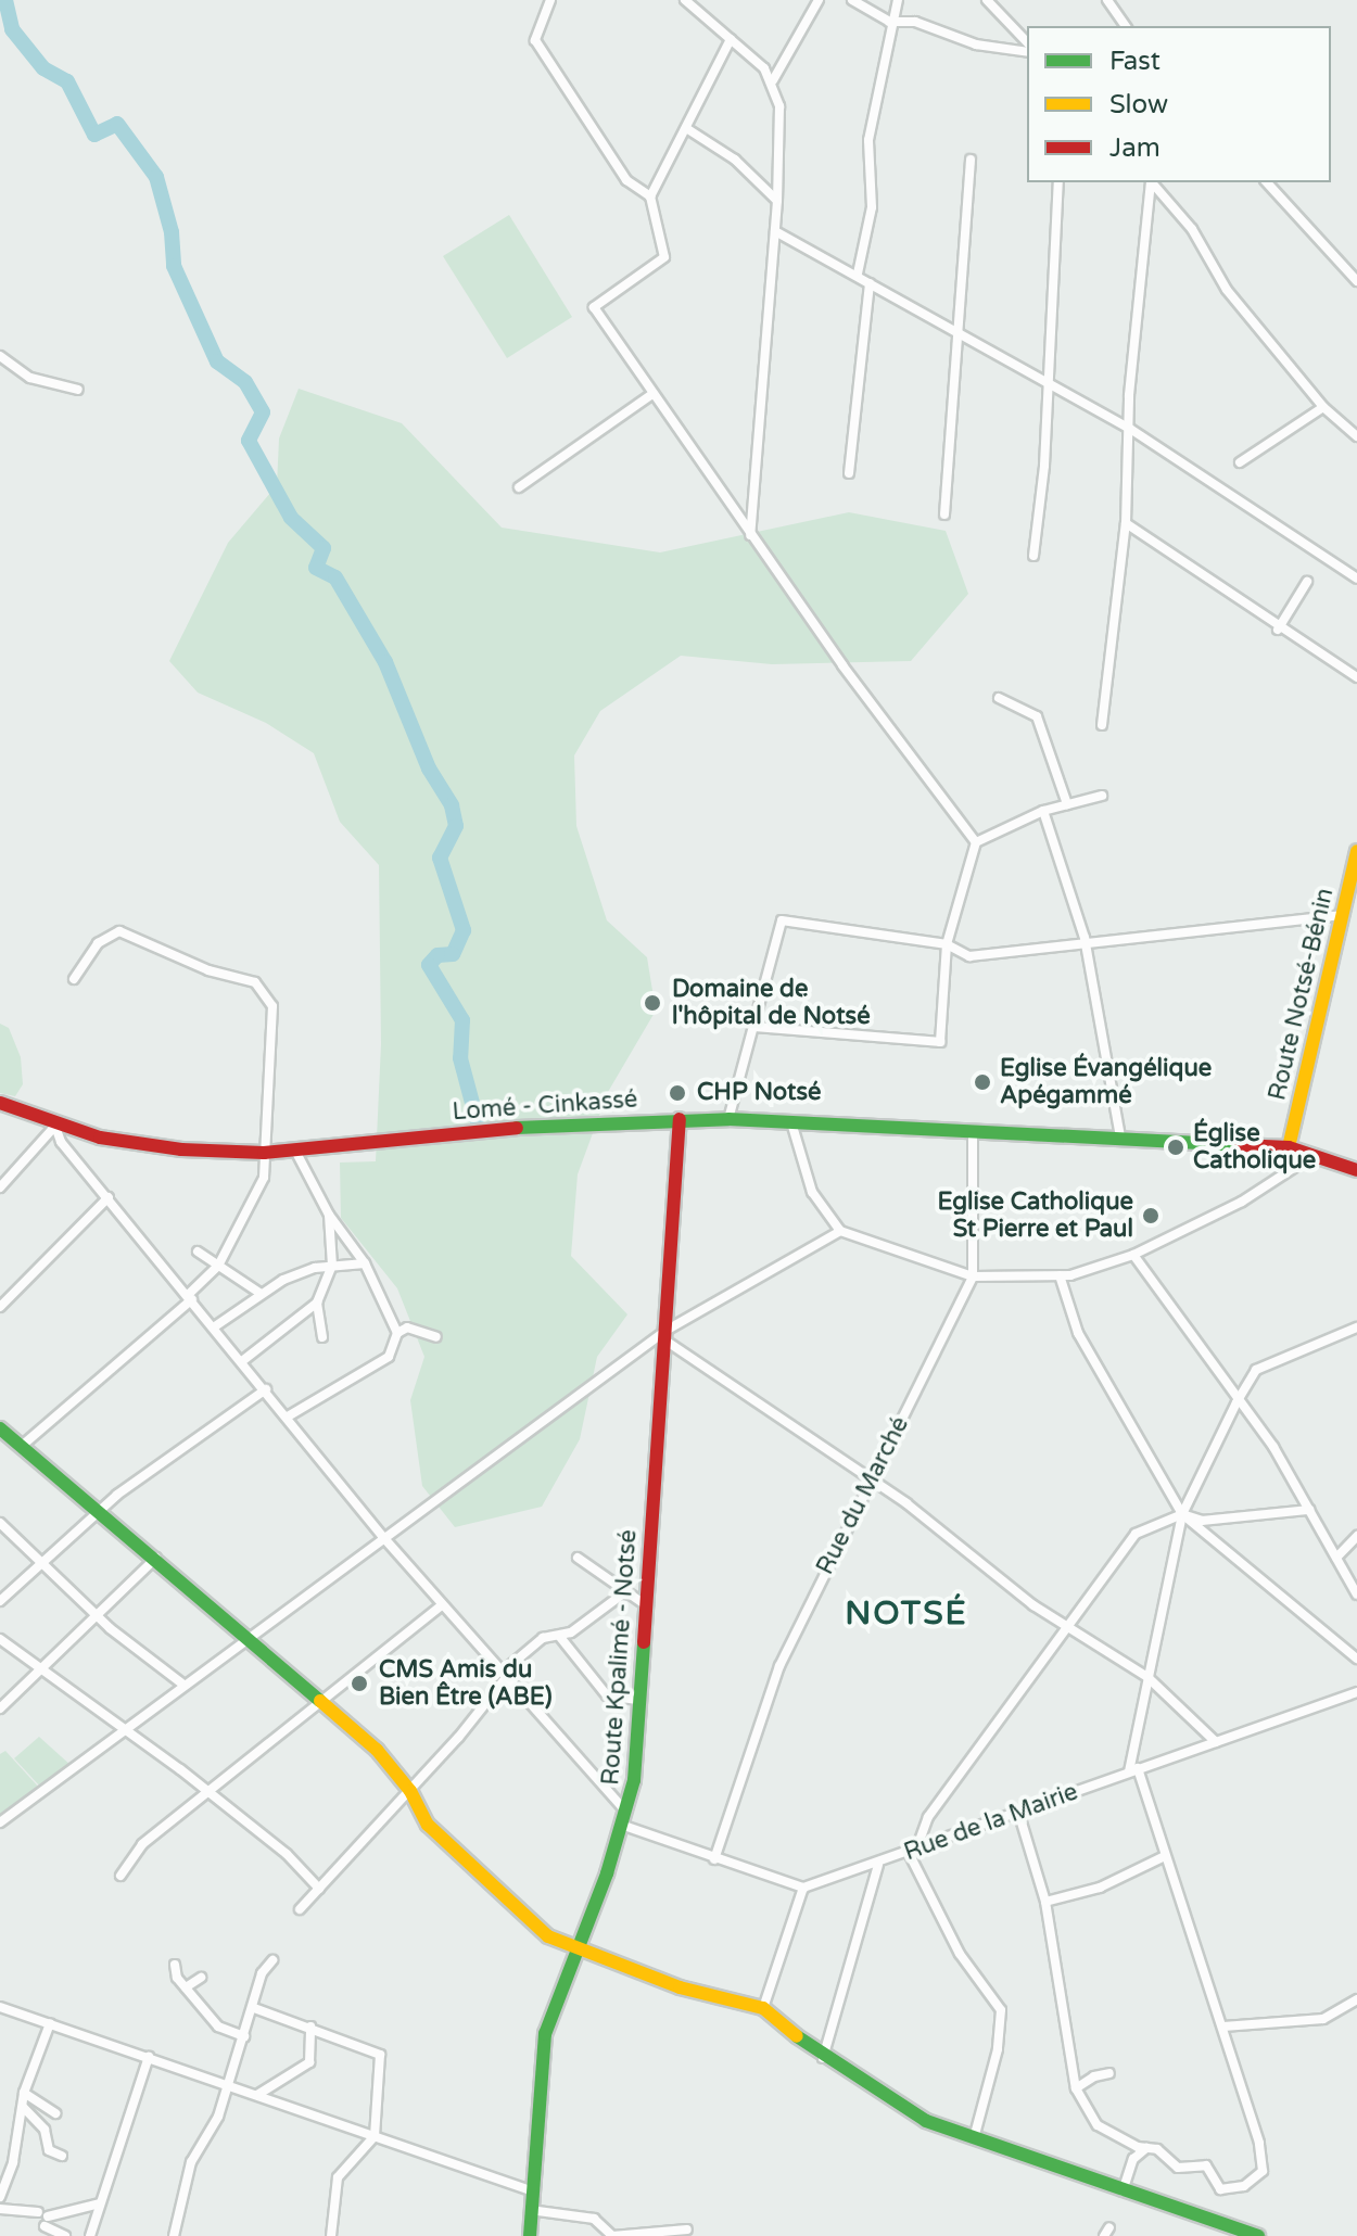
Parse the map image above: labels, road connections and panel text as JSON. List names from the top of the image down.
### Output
{
  "streets": {
    "main road": ["Route Notsé-Bénin", "Lomé - Cinkassé", "Route Kpalimé - Notsé"],
    "street": ["Rue du Marché", "Rue de la Mairie"]
  },
  "crossings": [
    ["Route Notsé-Bénin", "Lomé - Cinkassé"],
    ["Lomé - Cinkassé", "Rue du Marché"],
    ["Lomé - Cinkassé", "Route Kpalimé - Notsé"]
  ],
  "districts": ["NOTSÉ"],
  "places": [
    "Domaine de l'hôpital de Notsé",
    "Eglise Évangélique Apégammé",
    "CHP Notsé",
    "Église Catholique",
    "Eglise Catholique St Pierre et Paul",
    "CMS Amis du Bien Être (ABE)"
  ],
  "legend": ["Fast", "Slow", "Jam"]
}
